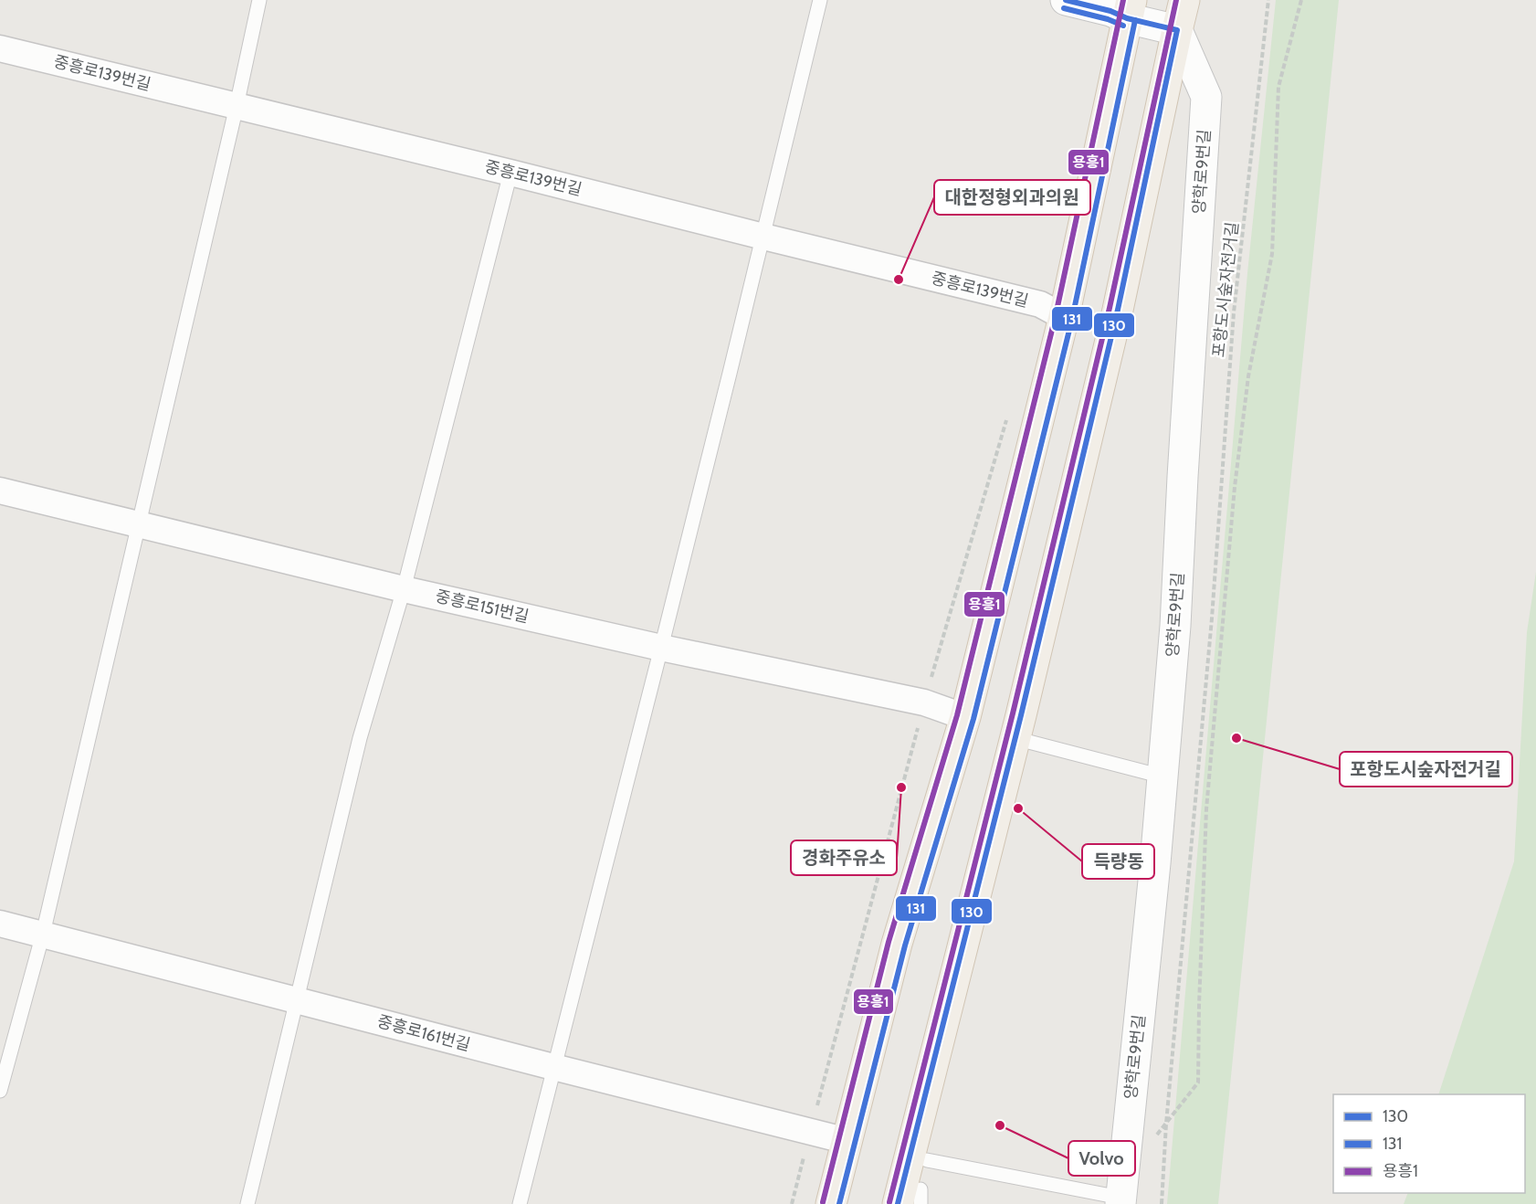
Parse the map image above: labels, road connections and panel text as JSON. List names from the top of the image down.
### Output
{
  "streets": {
    "main road": ["양학로9번길"],
    "street": ["중흥로139번길", "중흥로151번길", "중흥로161번길"],
    "path": ["포항도시숲자전거길"]
  },
  "places": [
    "대한정형외과의원",
    "포항도시숲자전거길",
    "경화주유소",
    "득량동",
    "Volvo"
  ],
  "lines": ["transit line 130", "transit line 용흥1", "transit line 131"],
  "legend": ["130", "131", "용흥1"]
}
